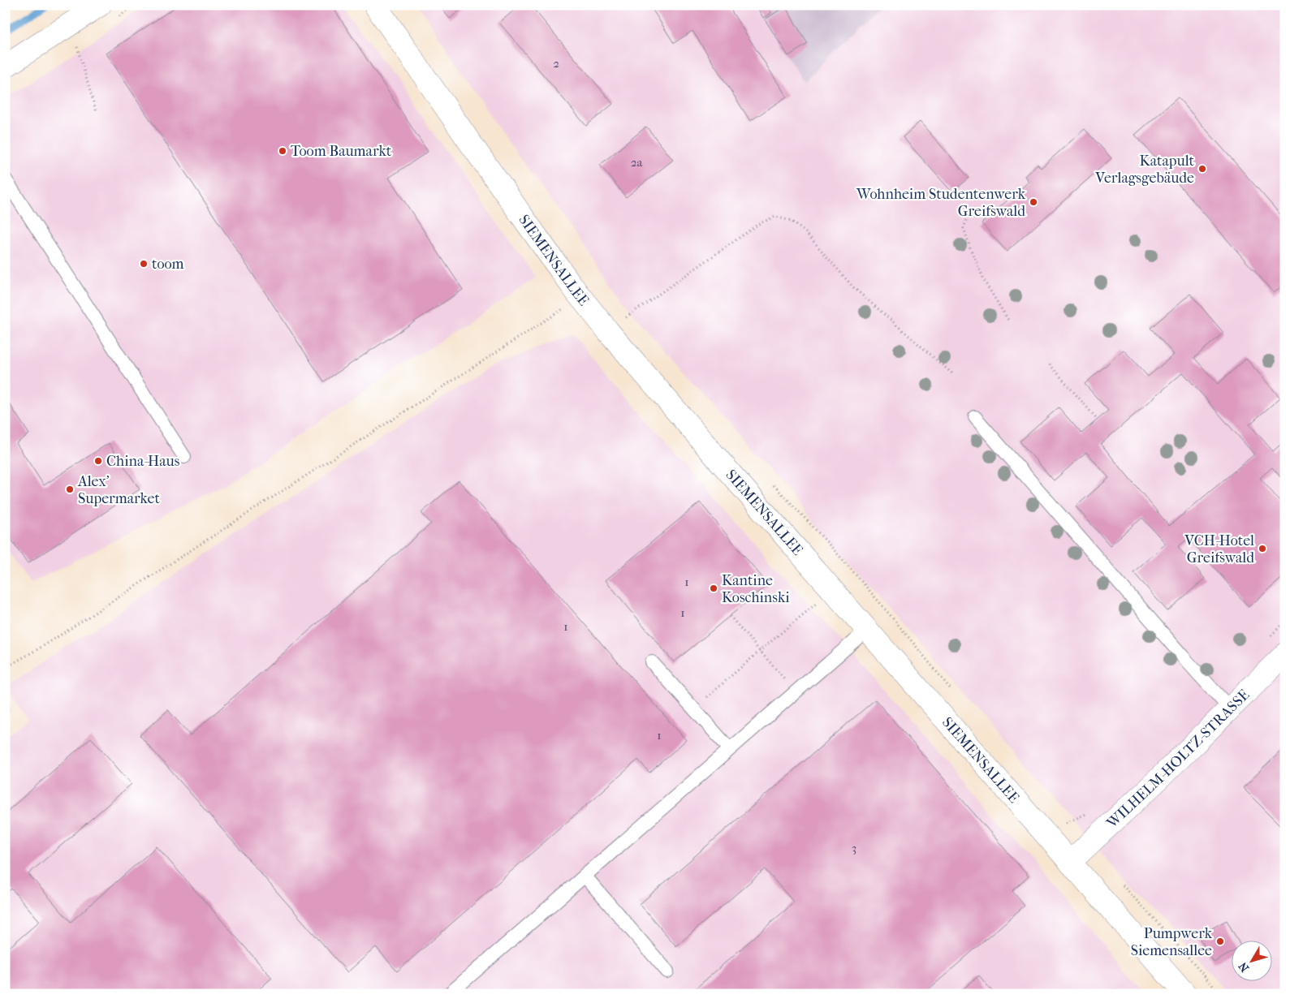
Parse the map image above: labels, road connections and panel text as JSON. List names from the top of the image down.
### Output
{
  "streets": {
    "street": ["SIEMENSALLEE", "WILHELM-HOLTZ-STRASSE"]
  },
  "crossings": [
    ["SIEMENSALLEE", "WILHELM-HOLTZ-STRASSE"]
  ],
  "places": [
    "Toom Baumarkt",
    "Katapult Verlagsgebäude",
    "Wohnheim Studentenwerk Greifswald",
    "toom",
    "China-Haus",
    "Alex' Supermarket",
    "VCH-Hotel Greifswald",
    "Kantine Koschinski",
    "Pumpwerk Siemensallee"
  ],
  "house_numbers": [
    "2",
    "2a",
    "1",
    "1",
    "1",
    "1",
    "3"
  ],
  "north": "bottom left"
}
